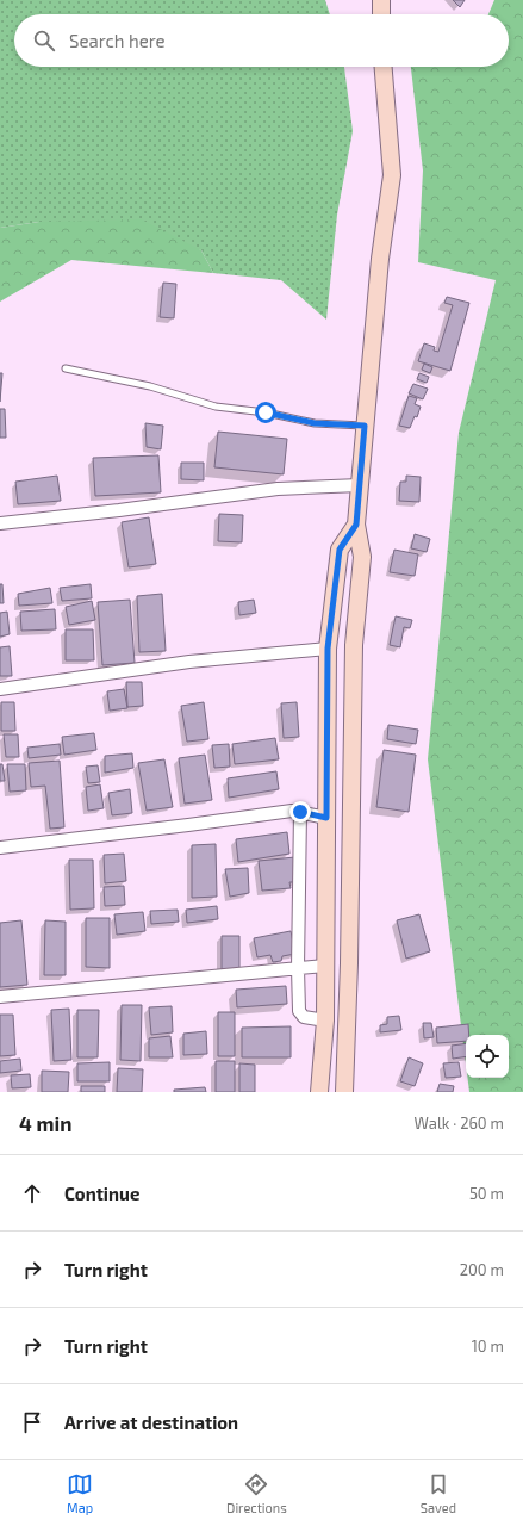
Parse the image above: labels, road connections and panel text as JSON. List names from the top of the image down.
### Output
{
  "page": {
    "search": "Search here",
    "heading": ["4 min", "Walk · 260 m"],
    "list": [
      ["Continue", "50 m"],
      ["Turn right", "200 m"],
      ["Turn right", "10 m"],
      "Arrive at destination"
    ],
    "nav": ["Map", "Directions", "Saved"]
  }
}
